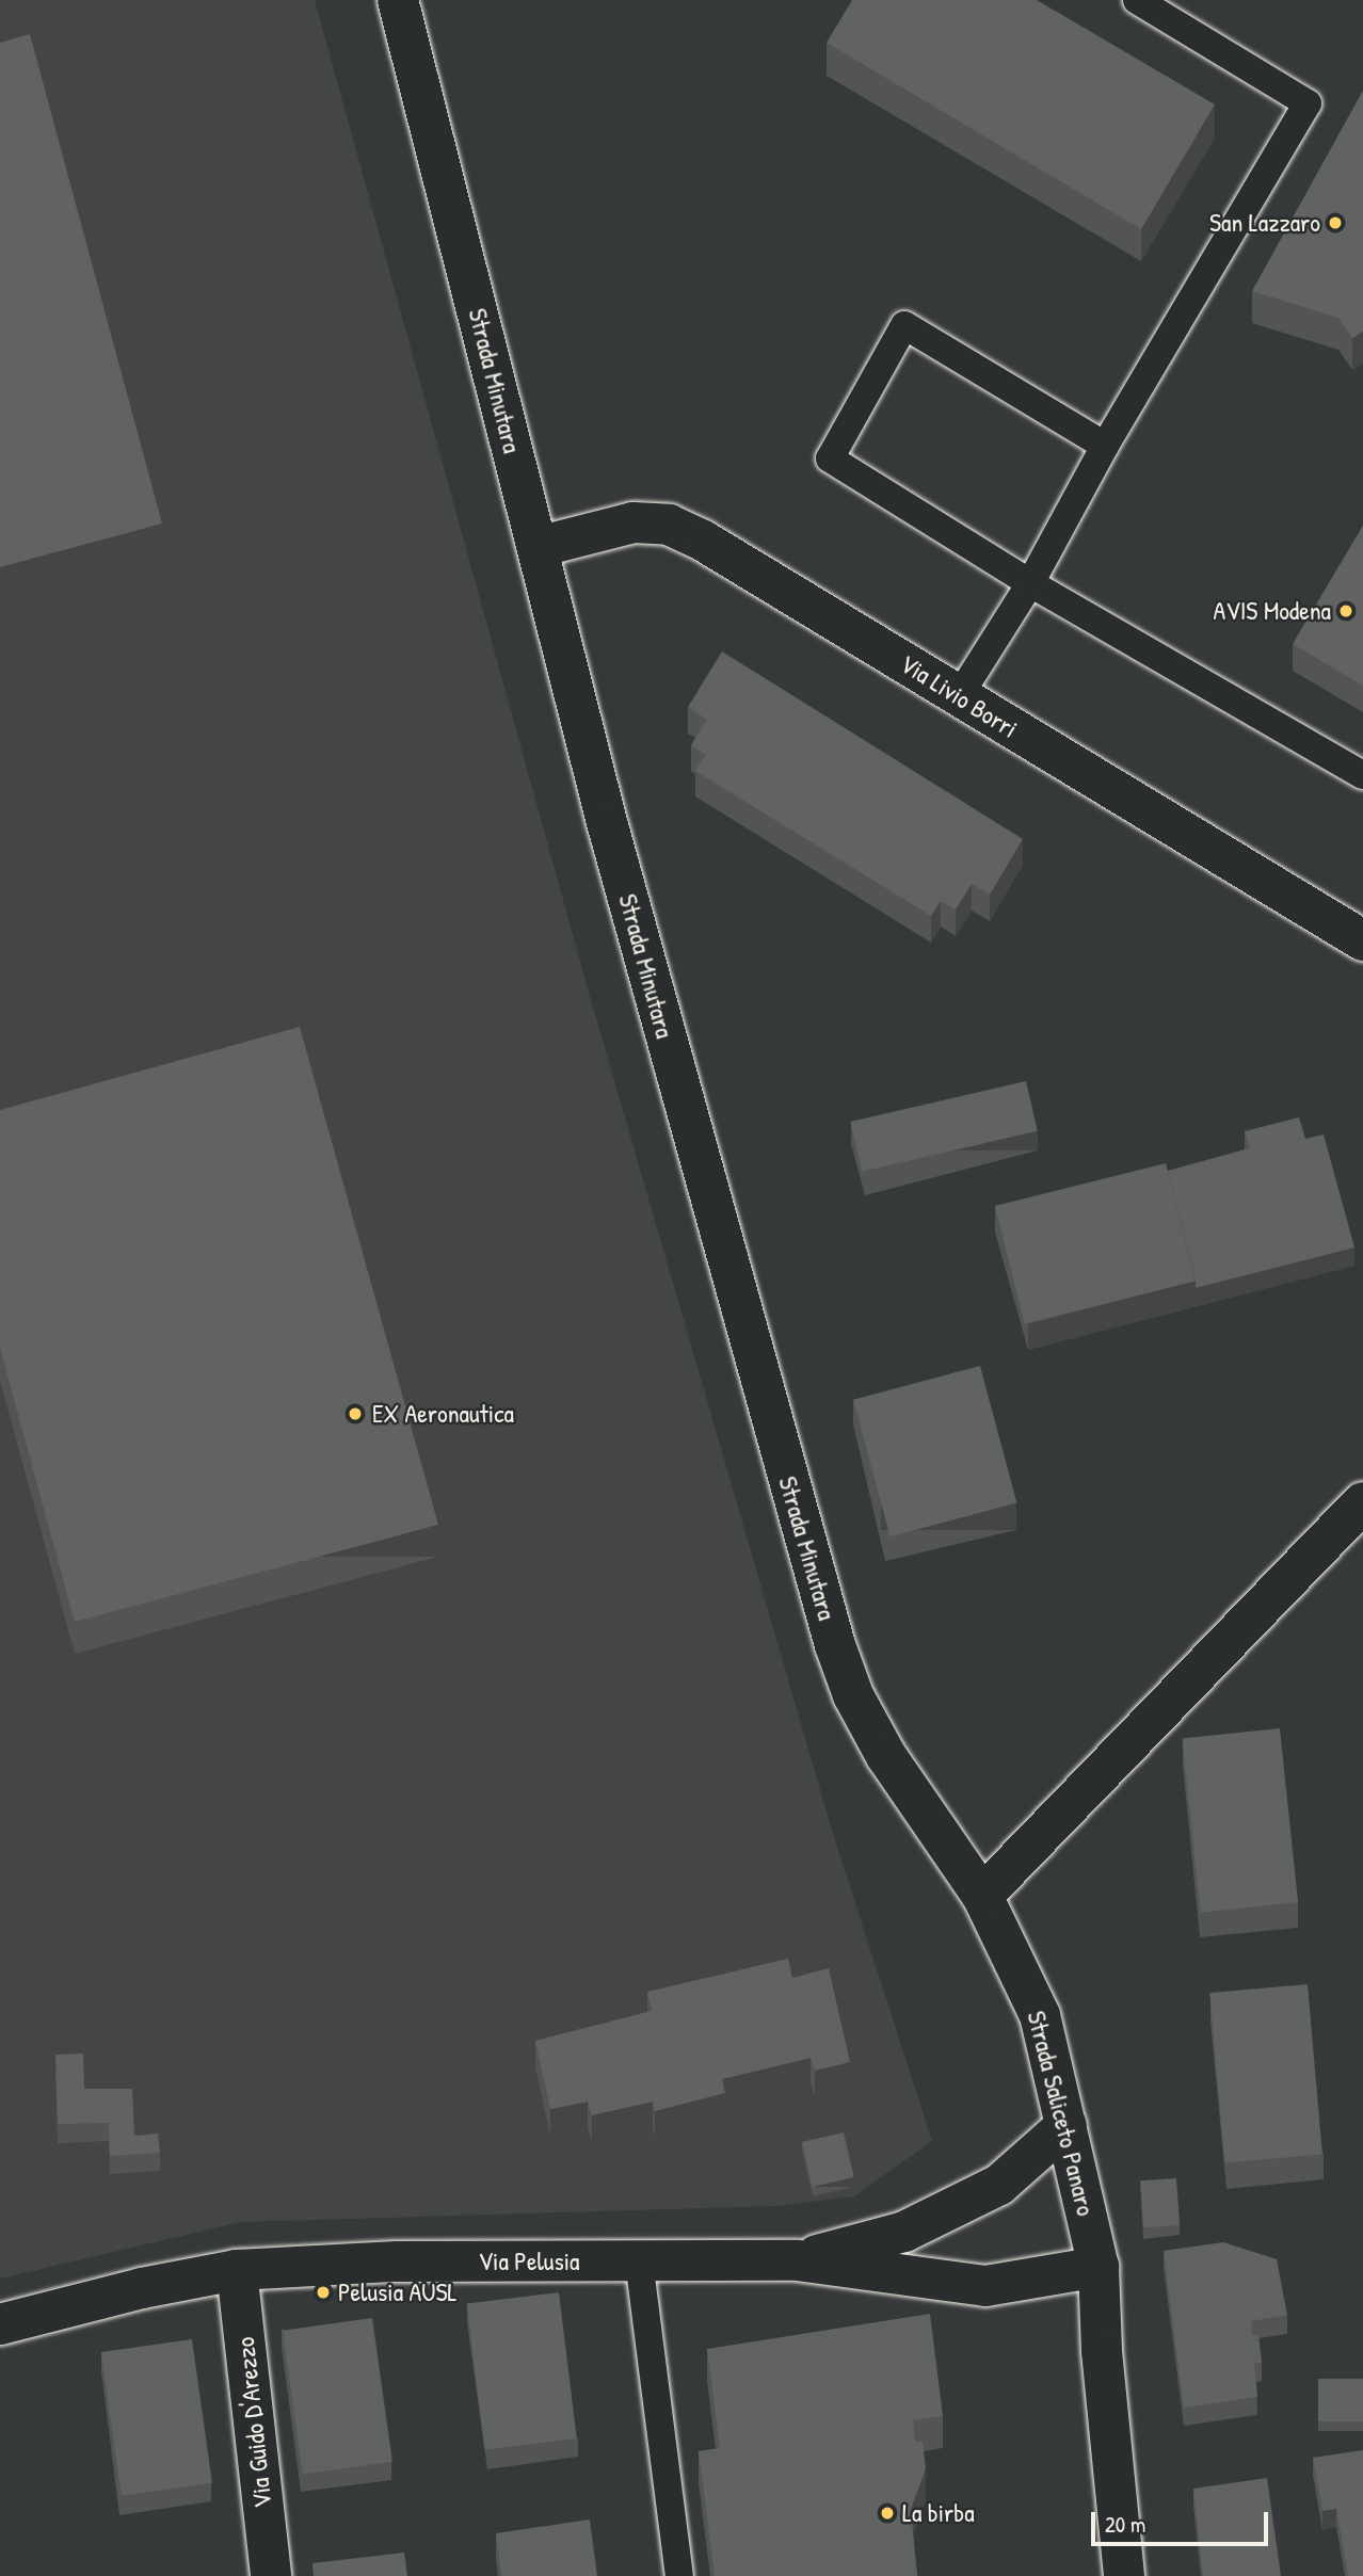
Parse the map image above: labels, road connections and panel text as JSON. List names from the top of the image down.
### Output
{
  "streets": {
    "street": [
      "Strada Minutara",
      "Via Livio Borri",
      "Strada Saliceto Panaro",
      "Via Pelusia",
      "Via Guido D'Arezzo"
    ]
  },
  "crossings": [
    ["Strada Minutara", "Via Livio Borri"],
    ["Strada Minutara", "Strada Saliceto Panaro"],
    ["Strada Saliceto Panaro", "Via Pelusia"],
    ["Via Pelusia", "Via Guido D'Arezzo"]
  ],
  "places": [
    "San Lazzaro",
    "AVIS Modena",
    "EX Aeronautica",
    "Pelusia AUSL",
    "La birba"
  ],
  "scale_bar": "20 m"
}
